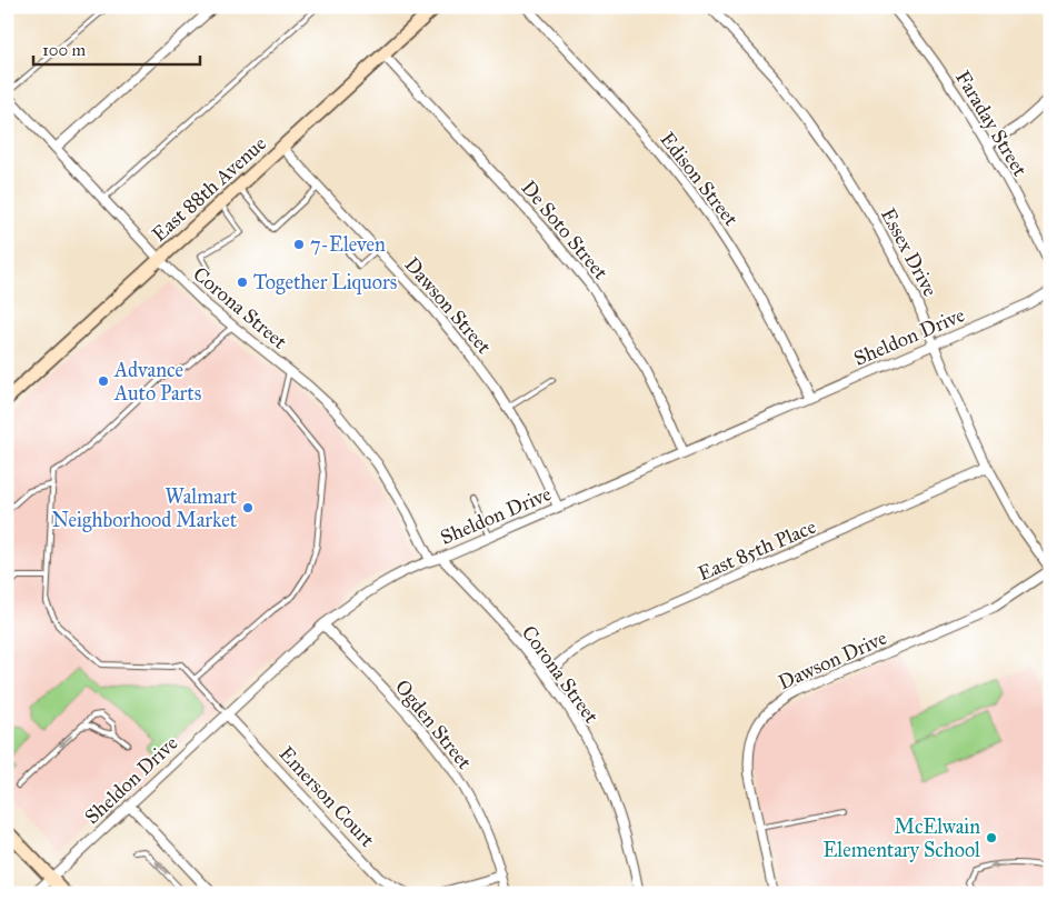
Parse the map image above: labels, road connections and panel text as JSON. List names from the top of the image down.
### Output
{
  "streets": {
    "main road": ["East 88th Avenue"],
    "street": [
      "Faraday Street",
      "Edison Street",
      "De Soto Street",
      "Essex Drive",
      "Dawson Street",
      "Corona Street",
      "Sheldon Drive",
      "East 85th Place",
      "Dawson Drive",
      "Ogden Street",
      "Emerson Court"
    ]
  },
  "crossings": [
    ["Edison Street", "Sheldon Drive"],
    ["East 88th Avenue", "De Soto Street"],
    ["East 88th Avenue", "Dawson Street"],
    ["East 88th Avenue", "Corona Street"],
    ["De Soto Street", "Sheldon Drive"],
    ["Essex Drive", "Sheldon Drive"],
    ["Essex Drive", "East 85th Place"],
    ["Essex Drive", "Dawson Drive"],
    ["Dawson Street", "Sheldon Drive"],
    ["Corona Street", "Sheldon Drive"],
    ["Corona Street", "East 85th Place"],
    ["Sheldon Drive", "Ogden Street"],
    ["Sheldon Drive", "Emerson Court"]
  ],
  "places": [
    "7-Eleven",
    "Together Liquors",
    "Advance Auto Parts",
    "Walmart Neighborhood Market",
    "McElwain Elementary School"
  ],
  "scale_bar": "100 m"
}
